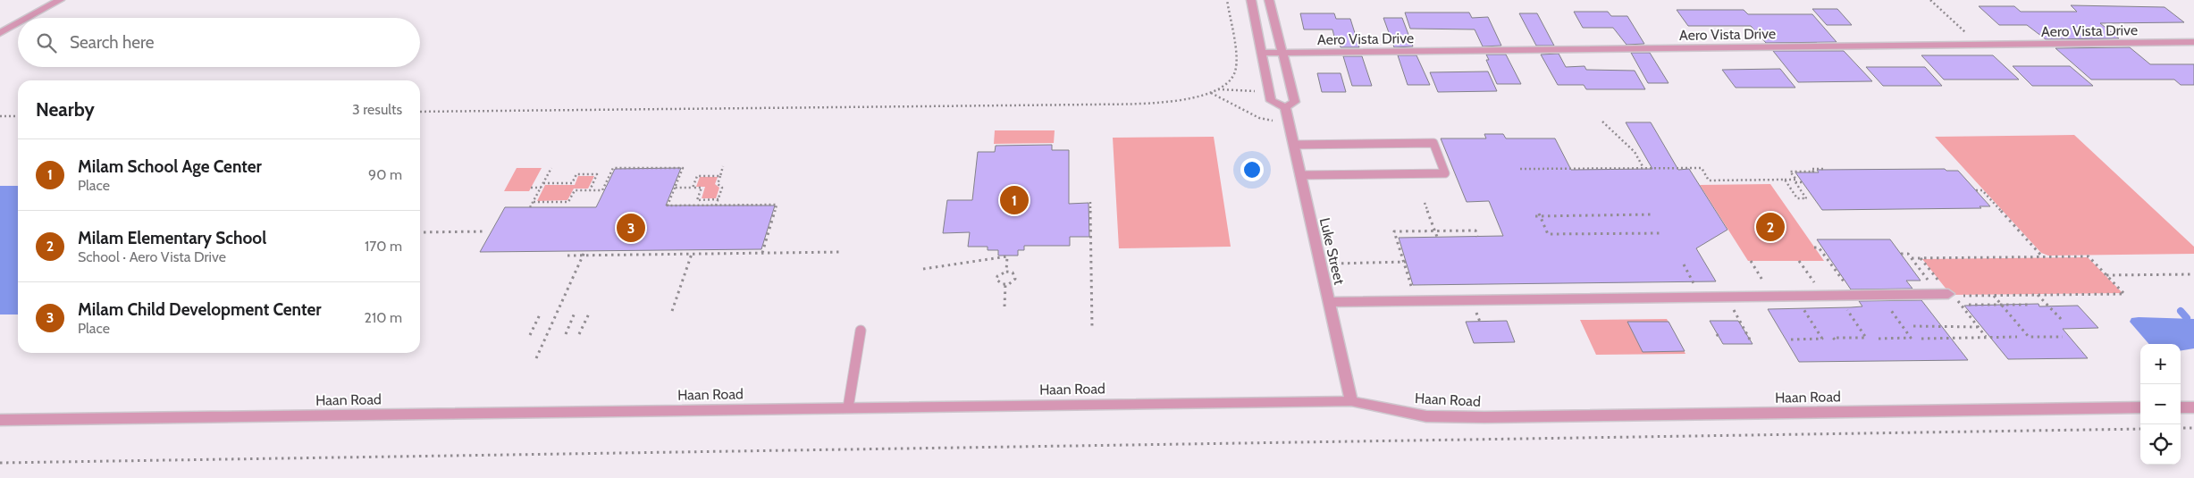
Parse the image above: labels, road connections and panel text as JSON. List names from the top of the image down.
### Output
{
  "streets": {
    "street": ["Aero Vista Drive", "Luke Street", "Haan Road"]
  },
  "crossings": [
    ["Luke Street", "Haan Road"]
  ],
  "page": {
    "search": "Search here",
    "heading": ["Nearby", "3 results"],
    "list": [
      {
        "mark": "1",
        "name": "Milam School Age Center",
        "note": "Place",
        "value": "90 m"
      },
      {
        "mark": "2",
        "name": "Milam Elementary School",
        "note": "School · Aero Vista Drive",
        "value": "170 m"
      },
      {
        "mark": "3",
        "name": "Milam Child Development Center",
        "note": "Place",
        "value": "210 m"
      }
    ],
    "pins": ["1", "2", "3"],
    "map_buttons": ["+", "−"]
  }
}
